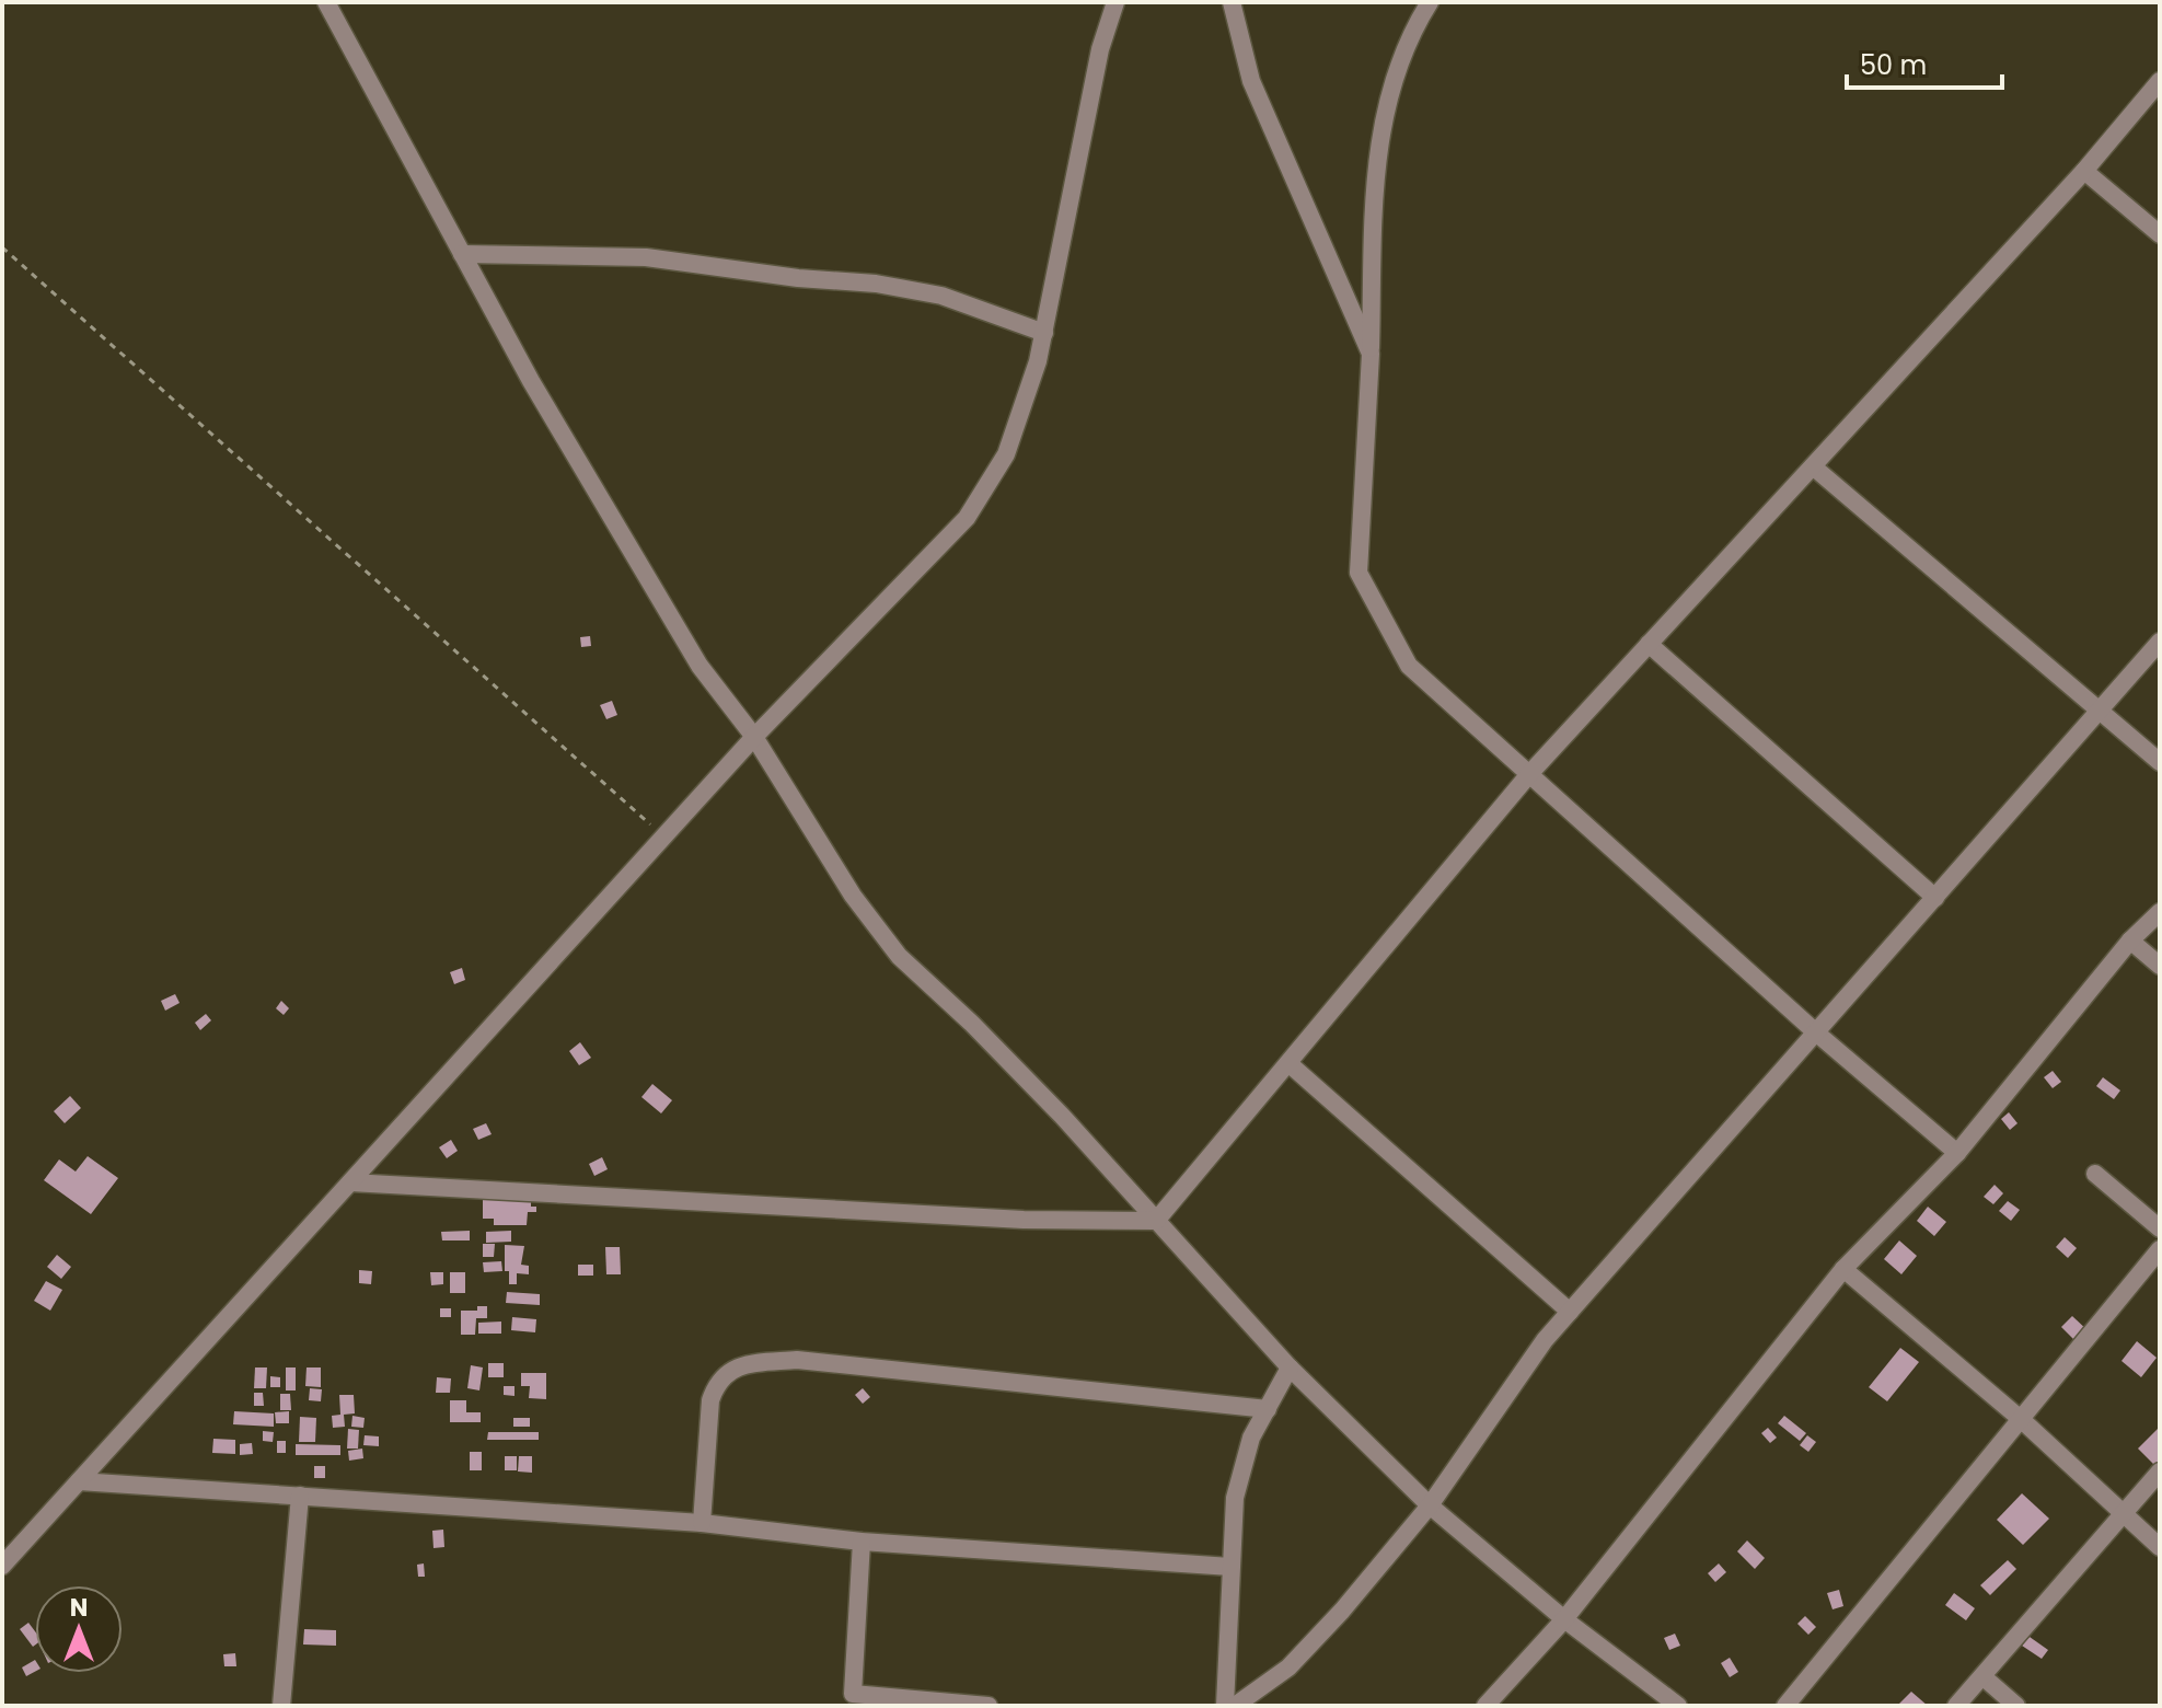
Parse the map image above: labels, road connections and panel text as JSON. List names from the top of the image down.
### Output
{
  "scale_bar": "50 m",
  "north": "top"
}
